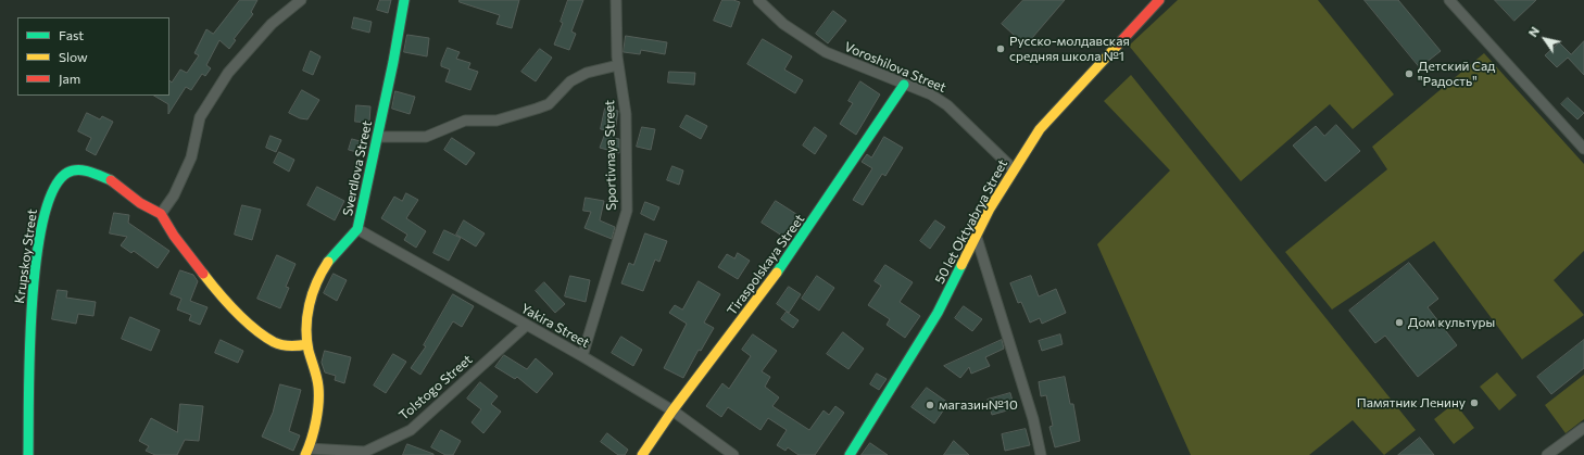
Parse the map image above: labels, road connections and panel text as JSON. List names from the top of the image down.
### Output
{
  "streets": {
    "street": [
      "Voroshilova Street",
      "Sportivnaya Street",
      "Sverdlova Street",
      "50 let Oktyabrya Street",
      "Krupskoy Street",
      "Tiraspolskaya Street",
      "Yakira Street",
      "Tolstogo Street"
    ]
  },
  "crossings": [
    ["Voroshilova Street", "50 let Oktyabrya Street"],
    ["Voroshilova Street", "Tiraspolskaya Street"],
    ["Sportivnaya Street", "Yakira Street"],
    ["Sverdlova Street", "Yakira Street"],
    ["Sverdlova Street", "Tolstogo Street"],
    ["Tiraspolskaya Street", "Yakira Street"],
    ["Yakira Street", "Tolstogo Street"]
  ],
  "places": [
    "Русско-молдавская средняя школа №1",
    "Детский Сад \"Радость\"",
    "Дом культуры",
    "Памятник Ленину",
    "магазин№10"
  ],
  "legend": ["Fast", "Slow", "Jam"],
  "north": "top left"
}
